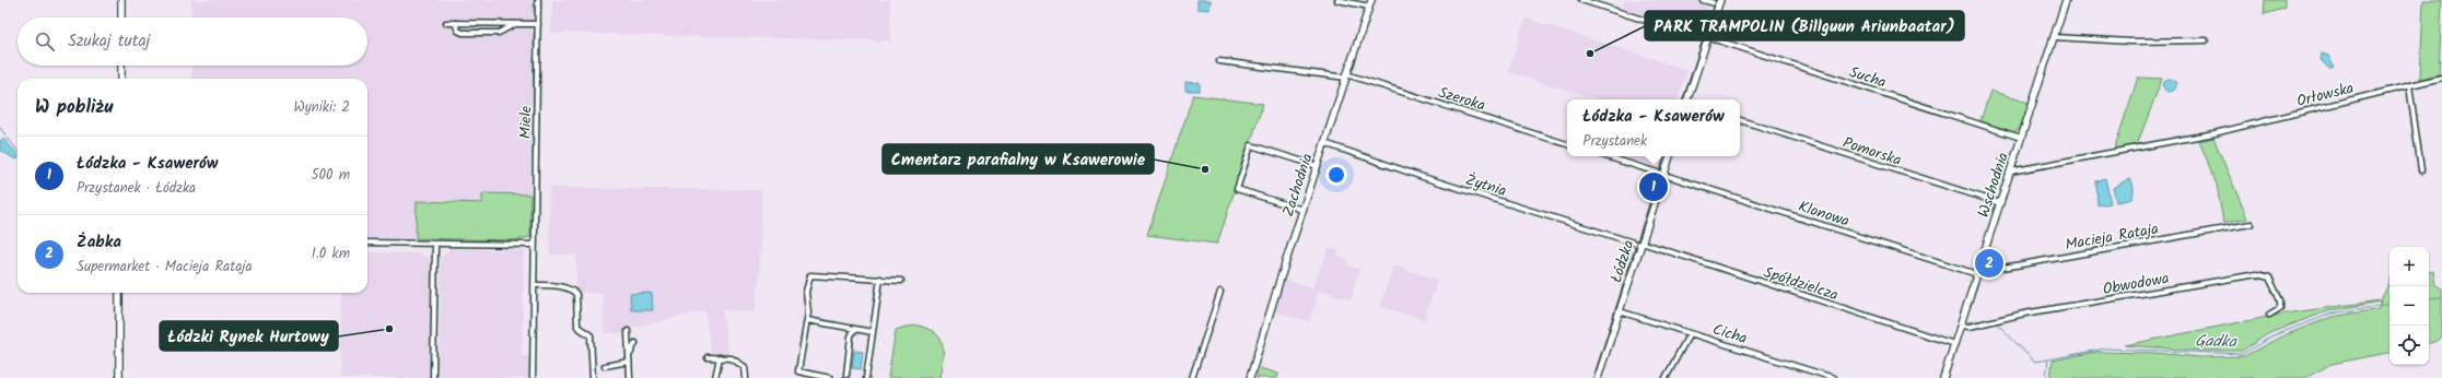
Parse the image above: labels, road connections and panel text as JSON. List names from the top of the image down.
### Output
{
  "streets": {
    "street": [
      "Sucha",
      "Orłowska",
      "Szeroka",
      "Miele",
      "Pomorska",
      "Zachodnia",
      "Żytnia",
      "Wschodnia",
      "Klonowa",
      "Macieja Rataja",
      "Łódzka",
      "Spółdzielcza",
      "Obwodowa",
      "Cicha"
    ]
  },
  "crossings": [
    ["Sucha", "Wschodnia"],
    ["Orłowska", "Wschodnia"],
    ["Szeroka", "Zachodnia"],
    ["Pomorska", "Wschodnia"],
    ["Zachodnia", "Żytnia"],
    ["Żytnia", "Łódzka"],
    ["Żytnia", "Spółdzielcza"],
    ["Wschodnia", "Klonowa"],
    ["Wschodnia", "Macieja Rataja"],
    ["Wschodnia", "Spółdzielcza"],
    ["Wschodnia", "Obwodowa"],
    ["Klonowa", "Macieja Rataja"],
    ["Klonowa", "Łódzka"],
    ["Łódzka", "Spółdzielcza"],
    ["Łódzka", "Cicha"]
  ],
  "water": ["Gadka"],
  "places": ["PARK TRAMPOLIN (Billguun Ariunbaatar)", "Cmentarz parafialny w Ksawerowie", "Łódzki Rynek Hurtowy"],
  "page": {
    "search": "Szukaj tutaj",
    "heading": ["W pobliżu", "Wyniki: 2"],
    "popup": ["Łódzka - Ksawerów", "Przystanek"],
    "list": [
      {
        "mark": "1",
        "name": "Łódzka - Ksawerów",
        "note": "Przystanek · Łódzka",
        "value": "500 m"
      },
      {
        "mark": "2",
        "name": "Żabka",
        "note": "Supermarket · Macieja Rataja",
        "value": "1.0 km"
      }
    ],
    "pins": ["1", "2"],
    "map_buttons": ["+", "−"]
  }
}
